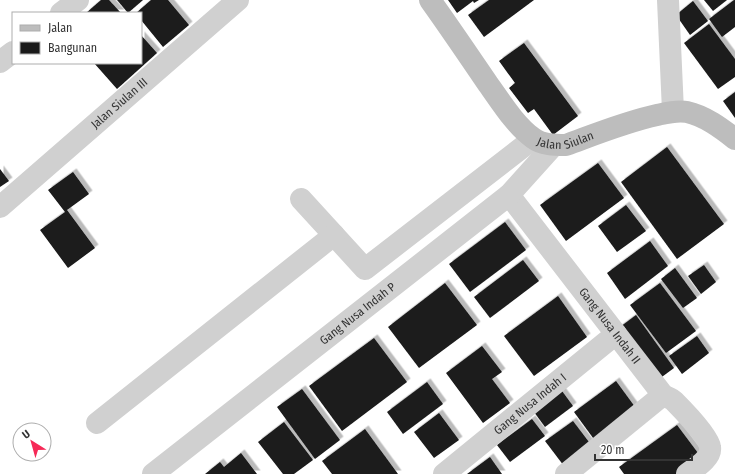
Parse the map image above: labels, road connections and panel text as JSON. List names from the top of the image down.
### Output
{
  "streets": {
    "street": [
      "Jalan Siulan III",
      "Jalan Siulan",
      "Gang Nusa Indah P",
      "Gang Nusa Indah II",
      "Gang Nusa Indah I"
    ]
  },
  "crossings": [
    ["Jalan Siulan", "Gang Nusa Indah P"],
    ["Gang Nusa Indah P", "Gang Nusa Indah II"],
    ["Gang Nusa Indah II", "Gang Nusa Indah I"]
  ],
  "legend": ["Jalan", "Bangunan"],
  "scale_bar": "20 m",
  "north": "top left"
}
